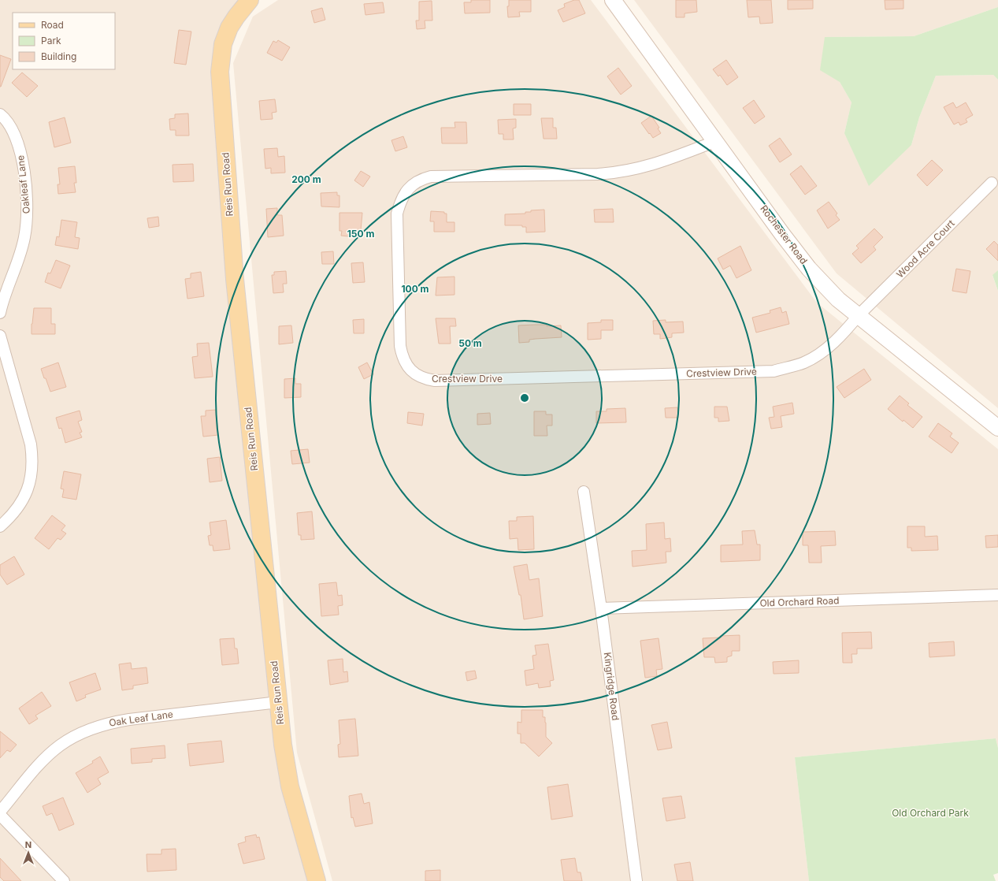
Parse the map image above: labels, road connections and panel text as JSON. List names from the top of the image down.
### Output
{
  "streets": {
    "main road": ["Reis Run Road"],
    "street": [
      "Oakleaf Lane",
      "Rochester Road",
      "Wood Acre Court",
      "Crestview Drive",
      "Old Orchard Road",
      "Kingridge Road",
      "Oak Leaf Lane"
    ]
  },
  "crossings": [
    ["Reis Run Road", "Oak Leaf Lane"],
    ["Rochester Road", "Wood Acre Court"],
    ["Rochester Road", "Crestview Drive"],
    ["Wood Acre Court", "Crestview Drive"],
    ["Old Orchard Road", "Kingridge Road"]
  ],
  "parks": ["Old Orchard Park"],
  "legend": ["Road", "Park", "Building"],
  "north": "top",
  "rings": [
    "200 m",
    "150 m",
    "100 m",
    "50 m"
  ]
}
